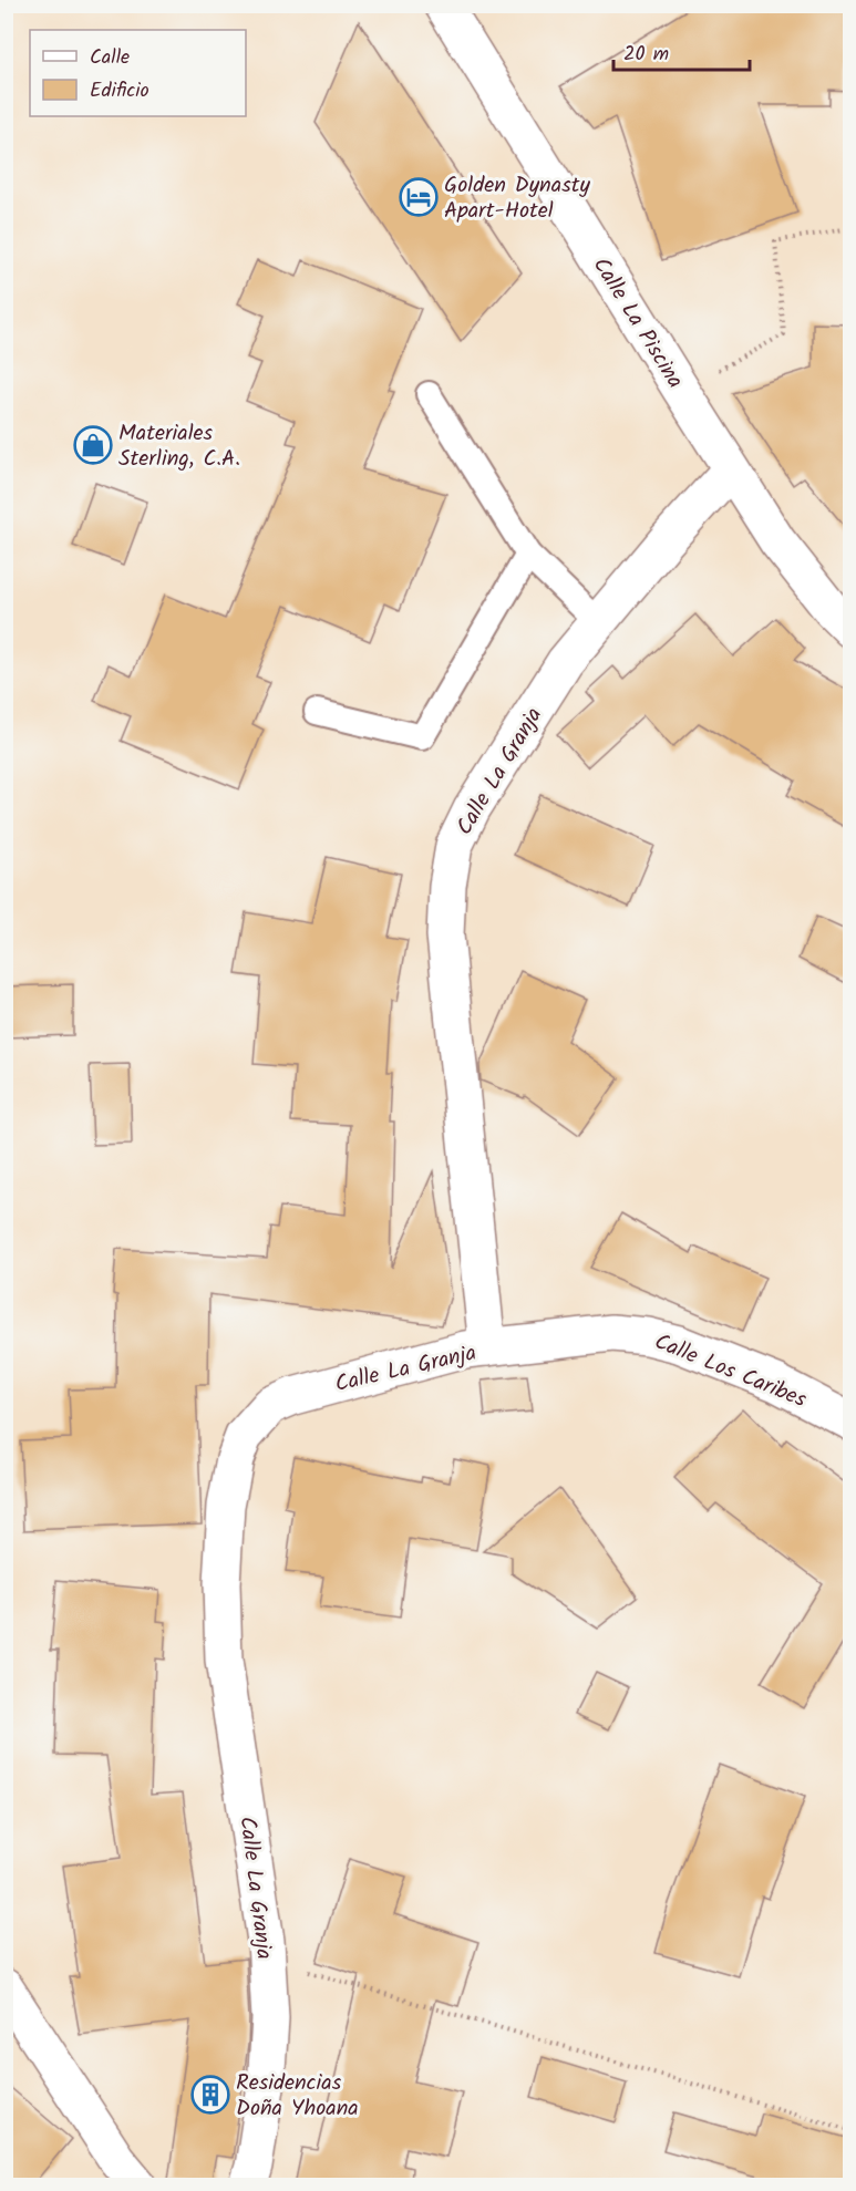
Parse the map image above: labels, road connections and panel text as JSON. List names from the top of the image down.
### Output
{
  "streets": {
    "street": ["Calle La Piscina", "Calle La Granja", "Calle Los Caribes"]
  },
  "crossings": [
    ["Calle La Piscina", "Calle La Granja"],
    ["Calle La Granja", "Calle Los Caribes"]
  ],
  "places": {
    "hotel": ["Golden Dynasty Apart-Hotel"],
    "shop": ["Materiales Sterling, C.A."],
    "building": ["Residencias Doña Yhoana"]
  },
  "legend": ["Calle", "Edificio"],
  "scale_bar": "20 m"
}
